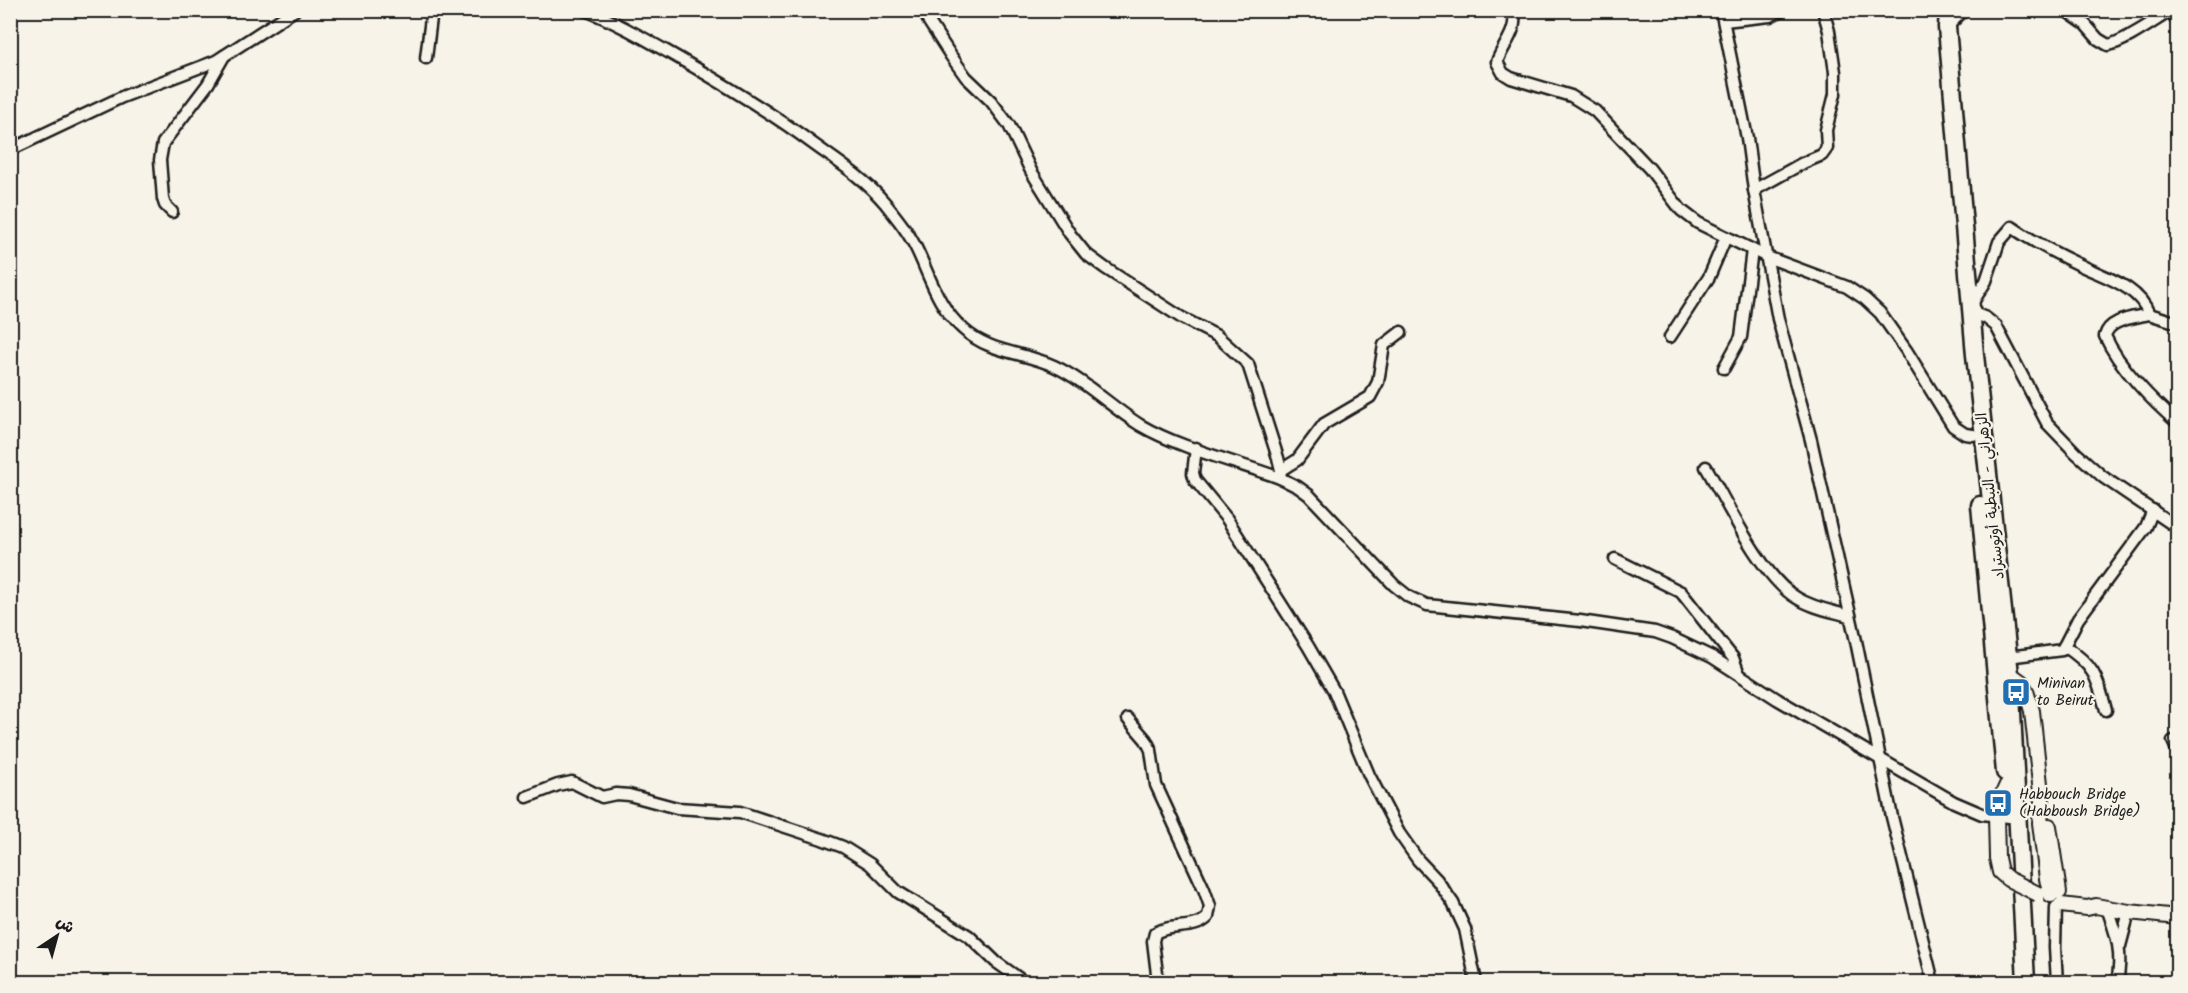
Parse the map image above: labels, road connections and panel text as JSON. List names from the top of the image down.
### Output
{
  "streets": {
    "highway": ["الزهراني - النبطية أوتوستراد"]
  },
  "places": {
    "bus stop": ["Minivan to Beirut", "Habbouch Bridge (Habboush Bridge)"]
  },
  "north": "top right"
}
